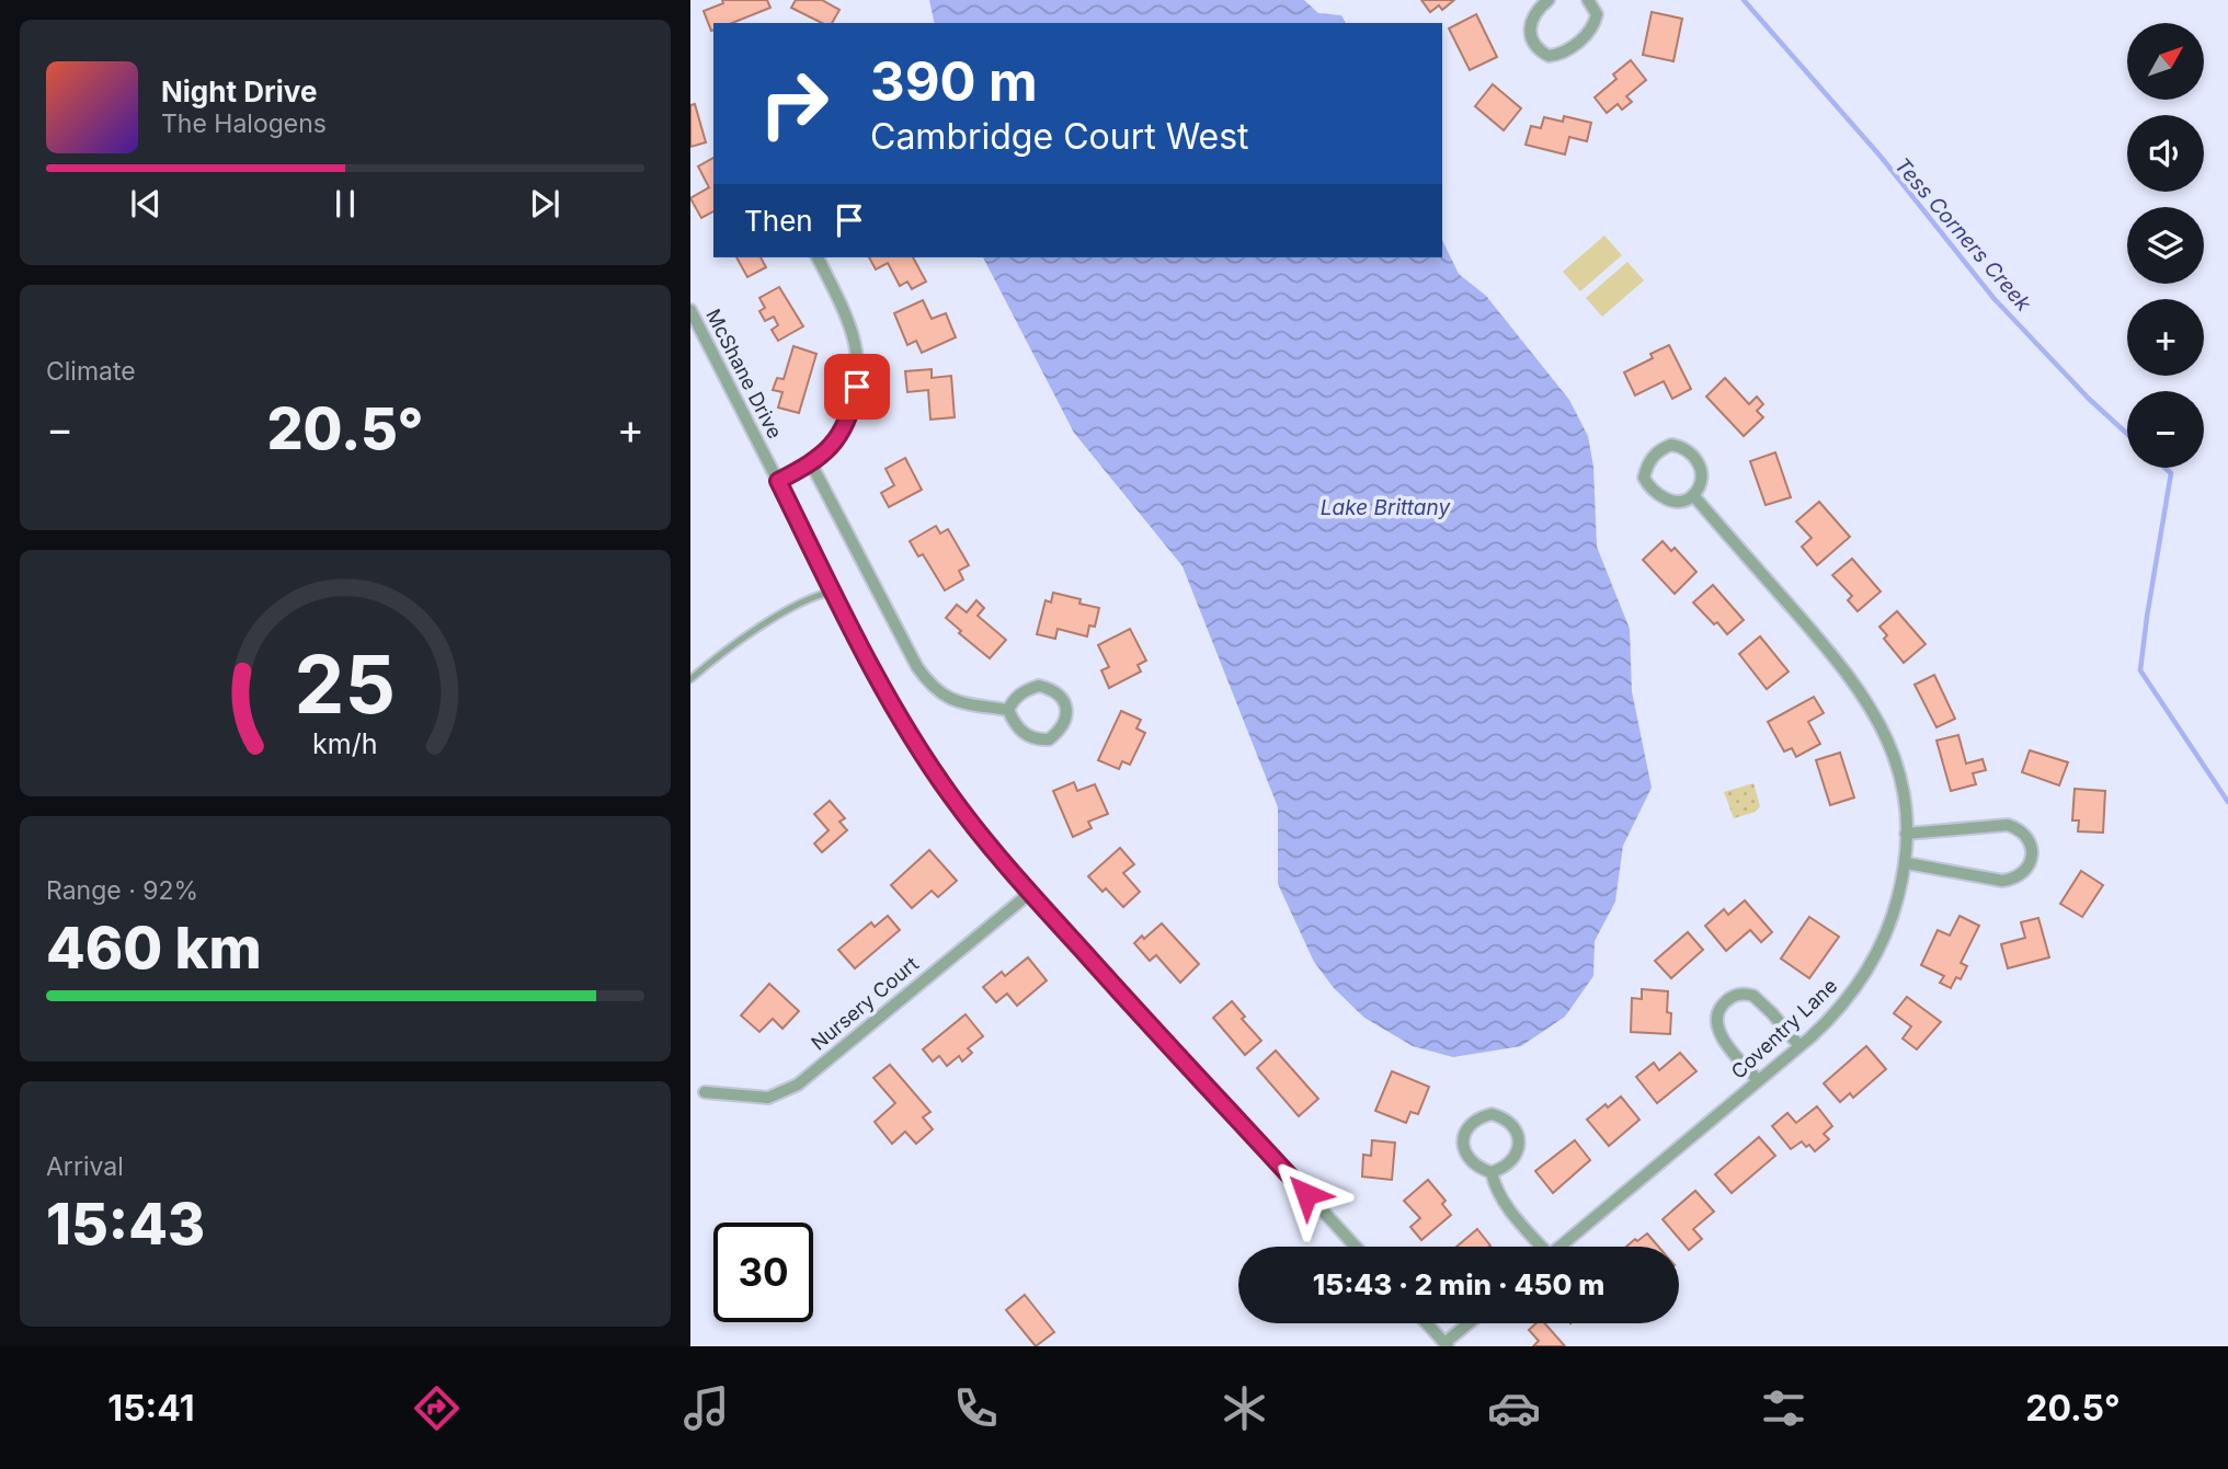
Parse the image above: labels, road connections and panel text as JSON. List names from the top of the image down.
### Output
{
  "streets": {
    "street": ["McShane Drive", "Nursery Court", "Coventry Lane"]
  },
  "crossings": [
    ["McShane Drive", "Nursery Court"]
  ],
  "water": ["Tess Corners Creek", "Lake Brittany"],
  "north": "top right",
  "page": {
    "map_buttons": ["+", "−"],
    "turn": ["390 m", "Cambridge Court West"],
    "song": ["Night Drive", "The Halogens"],
    "then": "Then",
    "tile": [
      "Climate",
      ["Range · 92%", "460 km"],
      ["Arrival", "15:43"]
    ],
    "heat": ["−", "20.5°", "+"],
    "limit": "30",
    "trip": "15:43 · 2 min · 450 m",
    "tabs": ["15:41", "20.5°"],
    "gauge": ["25", "km/h"]
  }
}
